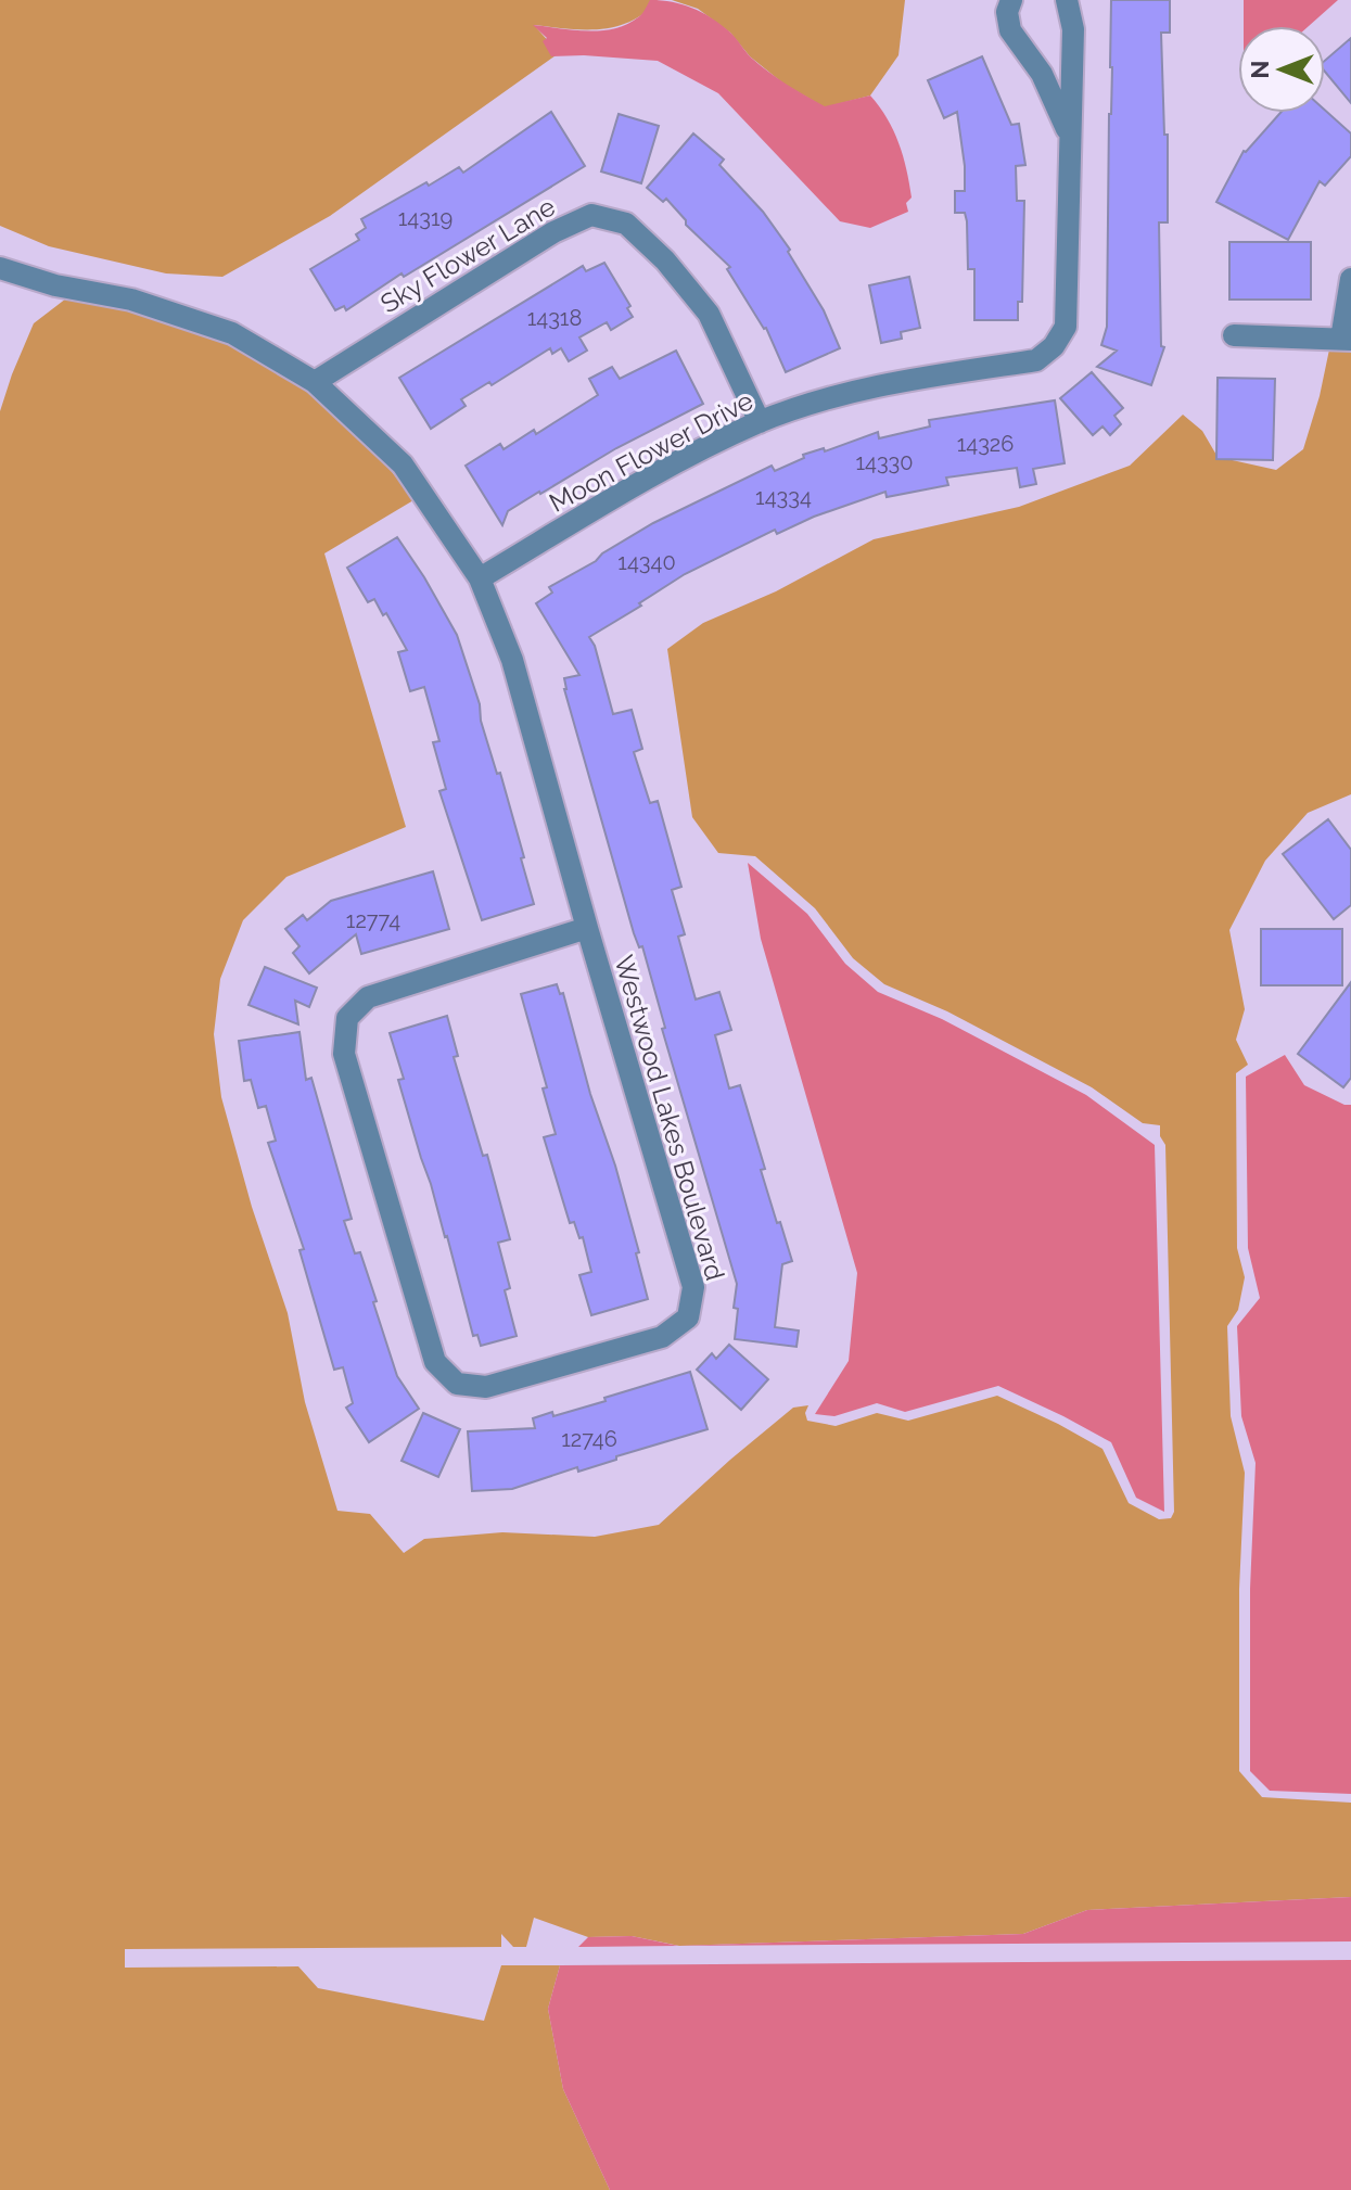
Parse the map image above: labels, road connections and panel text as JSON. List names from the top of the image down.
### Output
{
  "streets": {
    "street": ["Sky Flower Lane", "Moon Flower Drive", "Westwood Lakes Boulevard"]
  },
  "crossings": [
    ["Sky Flower Lane", "Moon Flower Drive"],
    ["Sky Flower Lane", "Westwood Lakes Boulevard"],
    ["Moon Flower Drive", "Westwood Lakes Boulevard"]
  ],
  "house_numbers": [
    "14319",
    "14318",
    "14326",
    "14330",
    "14334",
    "14340",
    "12774",
    "12746"
  ],
  "north": "left"
}
